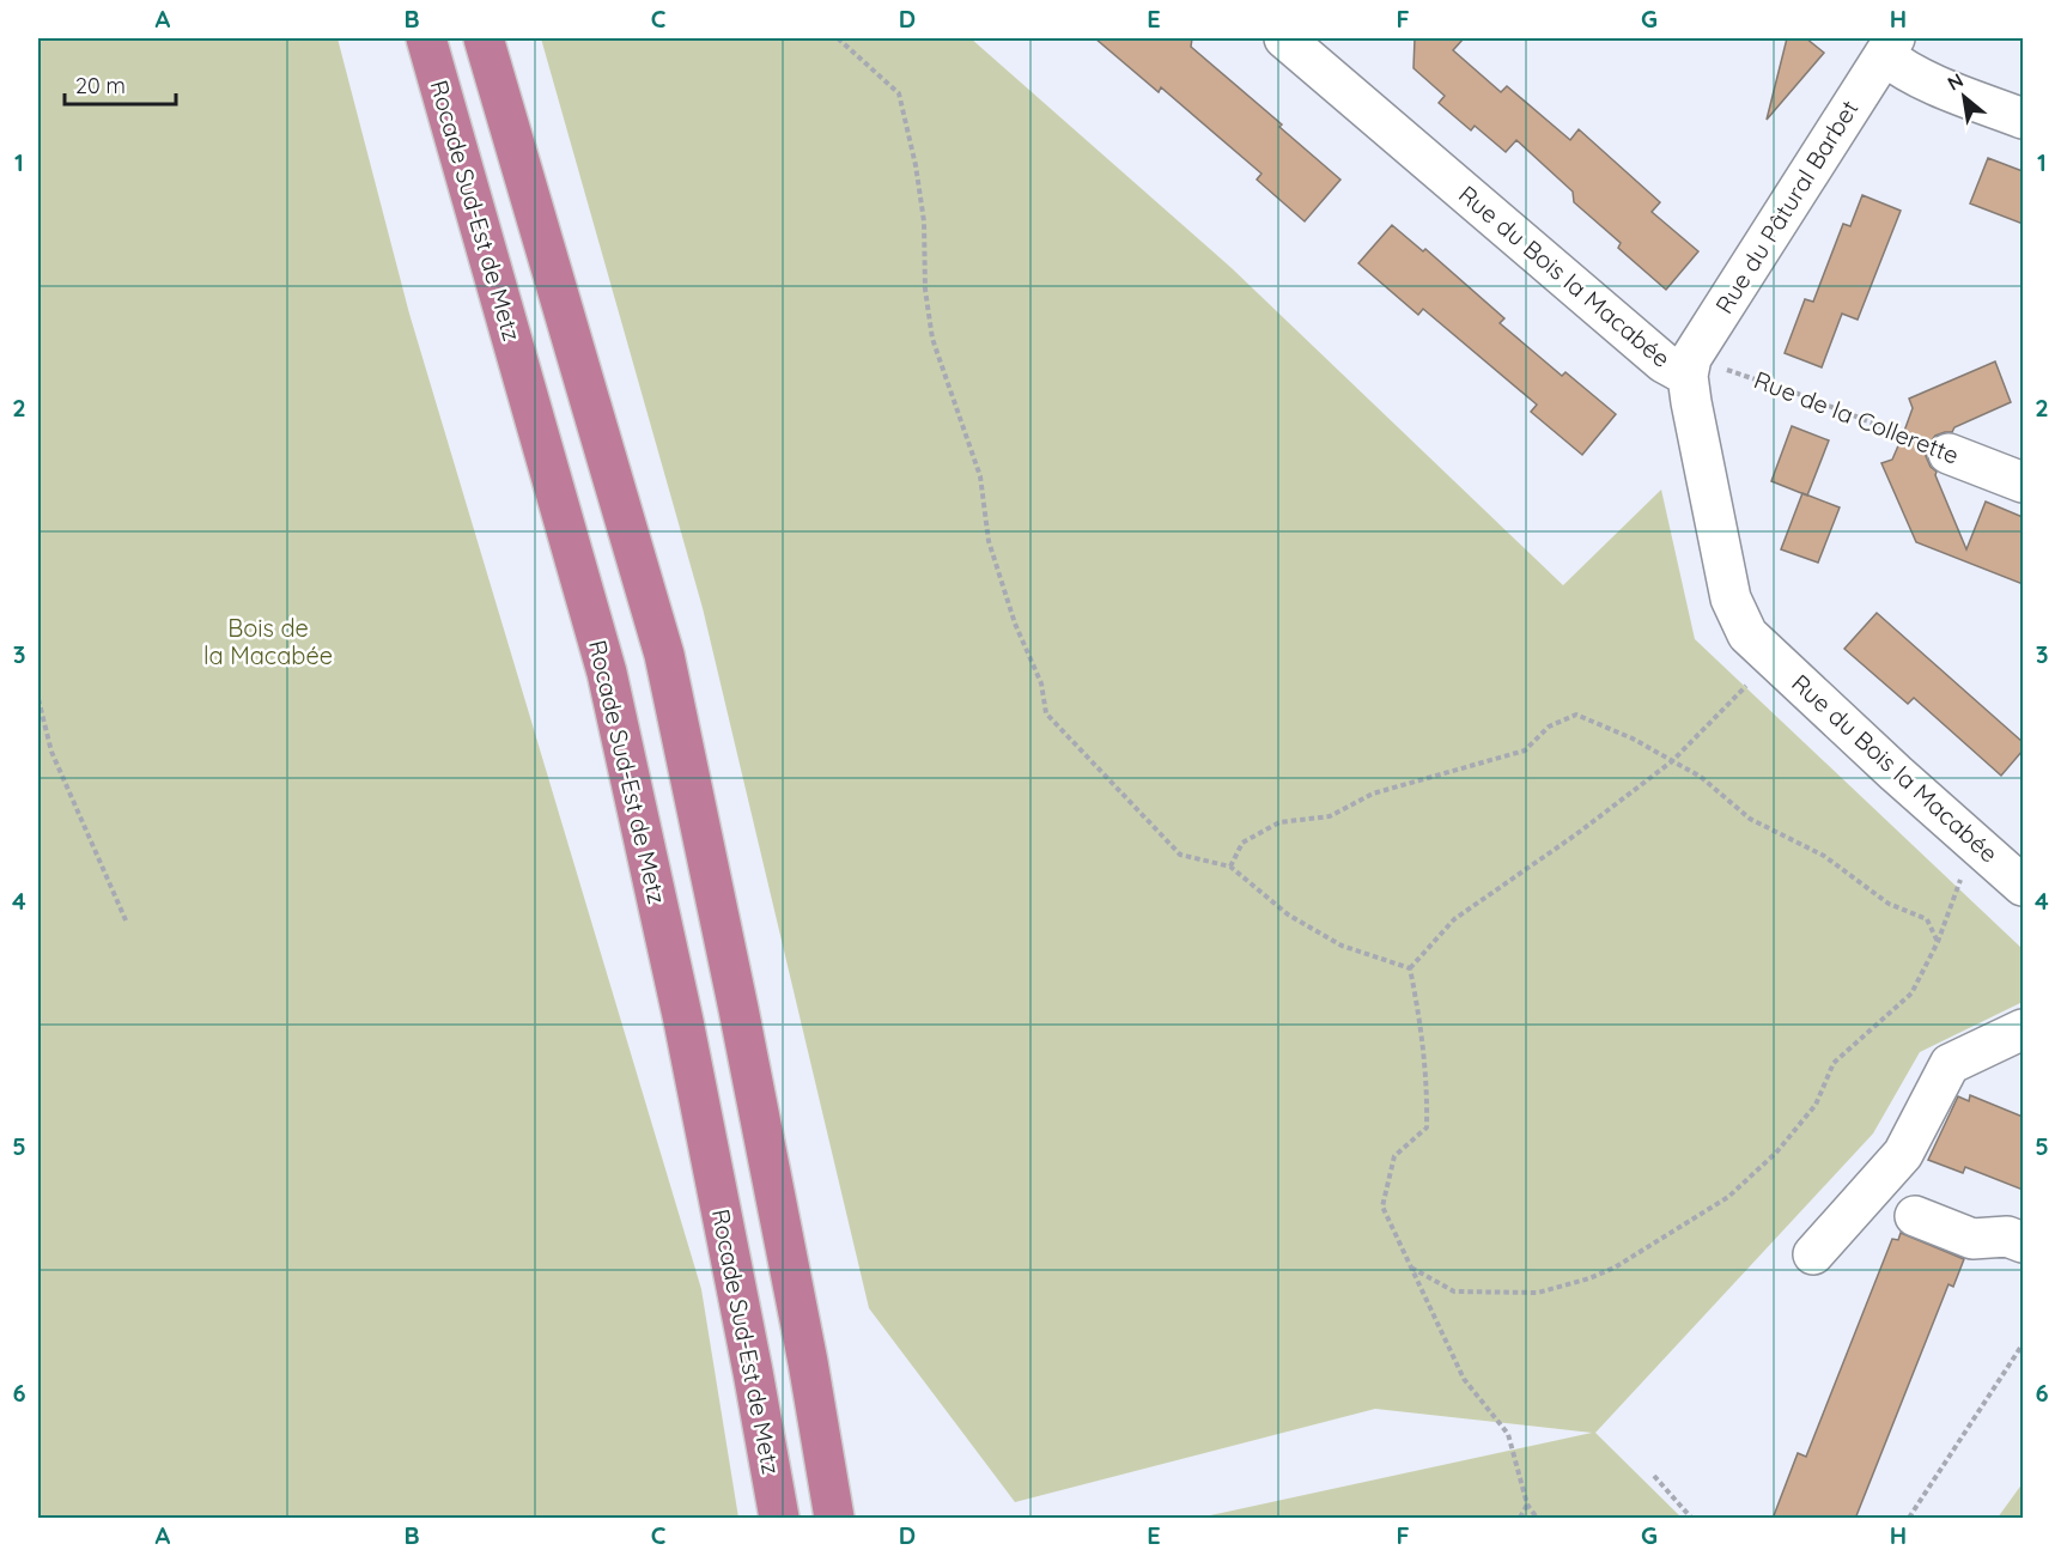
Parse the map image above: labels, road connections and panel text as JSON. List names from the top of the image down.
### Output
{
  "streets": {
    "highway": ["Rocade Sud-Est de Metz"],
    "street": ["Rue du Pâtural Barbet", "Rue du Bois la Macabée", "Rue de la Collerette"]
  },
  "crossings": [
    ["Rue du Pâtural Barbet", "Rue du Bois la Macabée"],
    ["Rue du Pâtural Barbet", "Rue de la Collerette"],
    ["Rue du Bois la Macabée", "Rue de la Collerette"]
  ],
  "parks": ["Bois de la Macabée"],
  "scale_bar": "20 m",
  "north": "top left",
  "grid": {
    "columns": [
      "A",
      "B",
      "C",
      "D",
      "E",
      "F",
      "G",
      "H"
    ],
    "rows": [
      "1",
      "2",
      "3",
      "4",
      "5",
      "6"
    ]
  }
}
